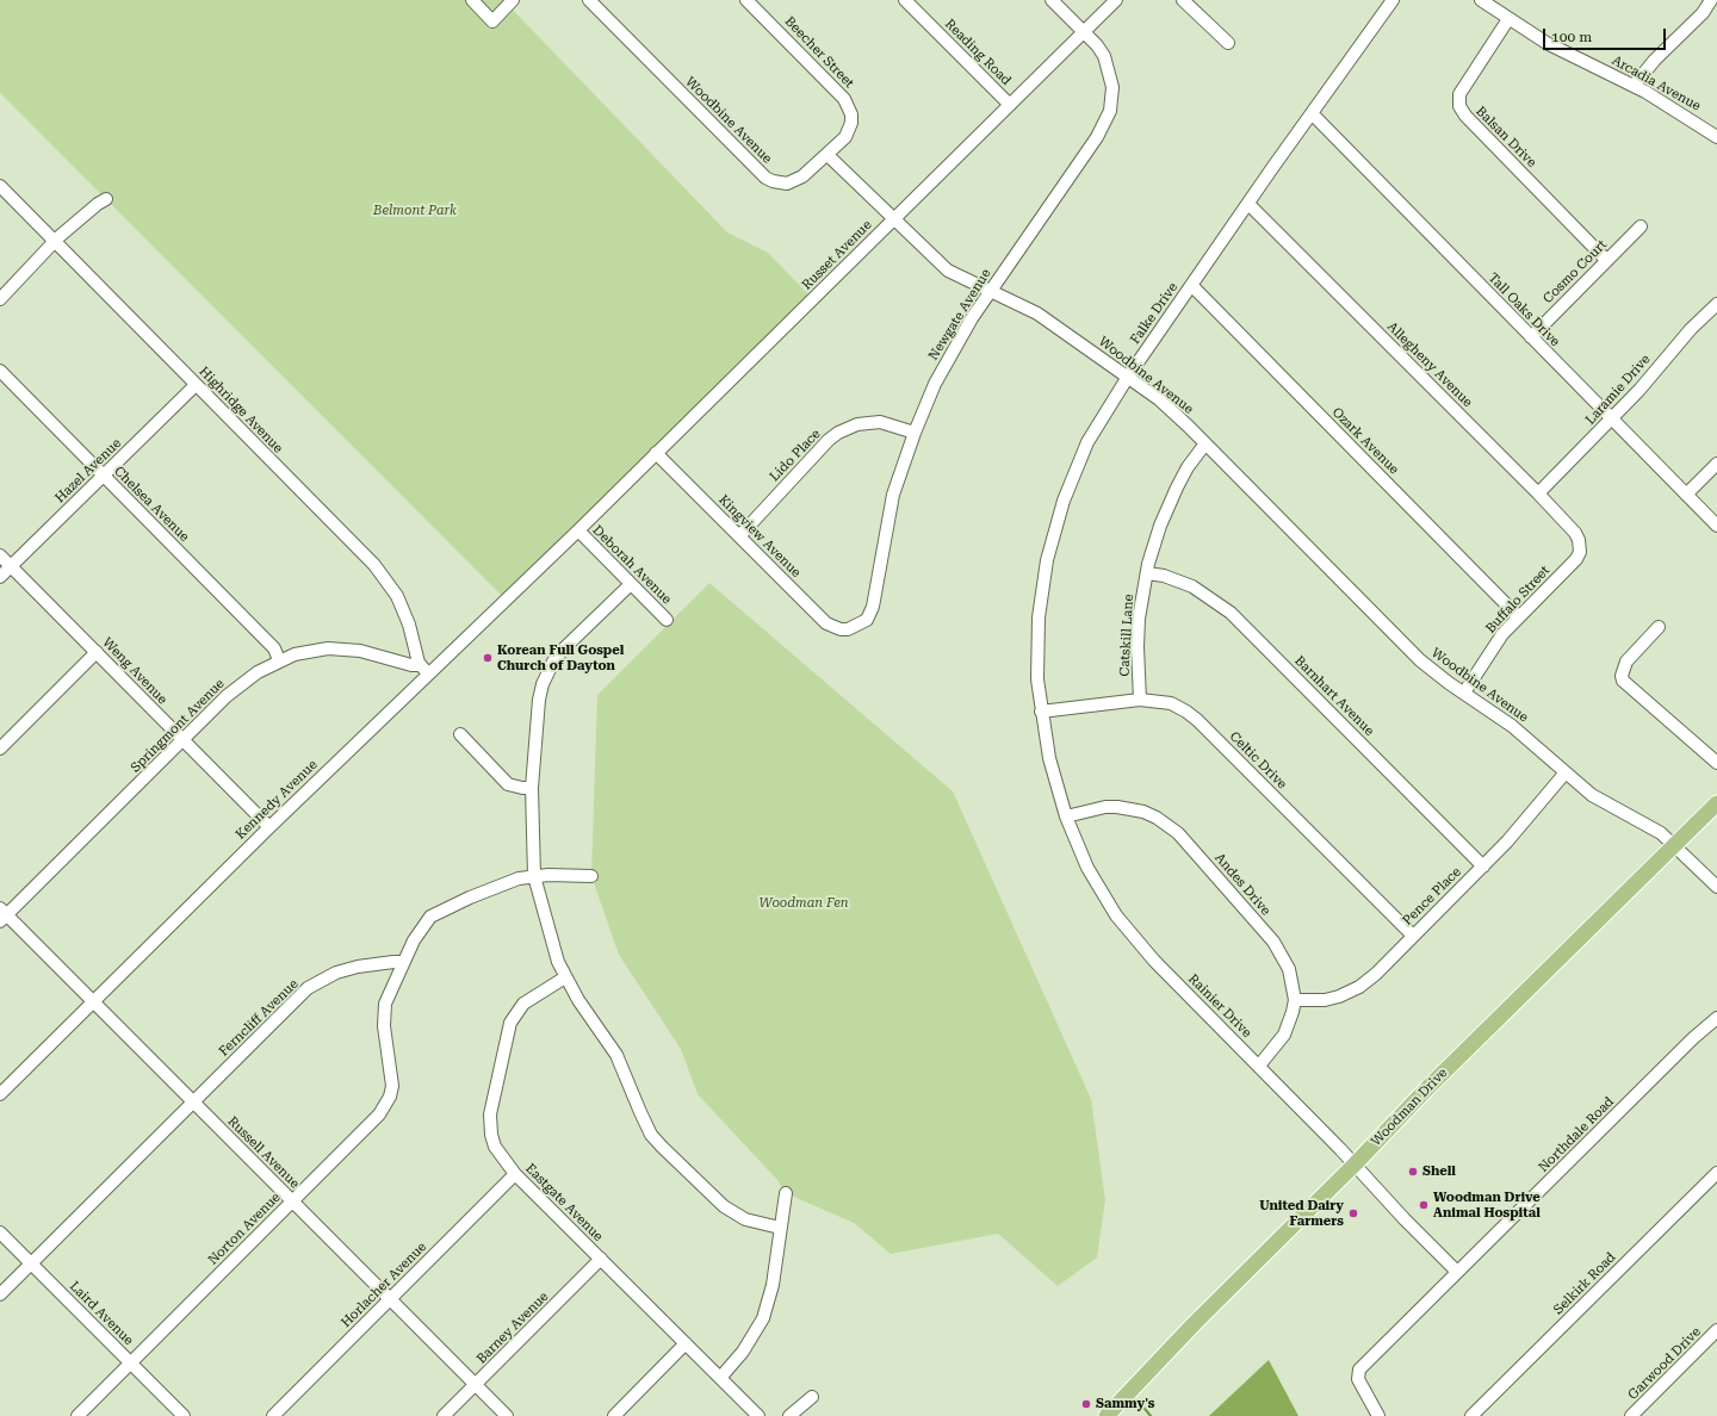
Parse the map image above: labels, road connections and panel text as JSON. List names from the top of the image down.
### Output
{
  "streets": {
    "main road": ["Woodman Drive"],
    "street": [
      "Beecher Street",
      "Reading Road",
      "Arcadia Avenue",
      "Woodbine Avenue",
      "Balsan Drive",
      "Russet Avenue",
      "Cosmo Court",
      "Tall Oaks Drive",
      "Falke Drive",
      "Newgate Avenue",
      "Allegheny Avenue",
      "Laramie Drive",
      "Highridge Avenue",
      "Ozark Avenue",
      "Lido Place",
      "Hazel Avenue",
      "Chelsea Avenue",
      "Kingview Avenue",
      "Deborah Avenue",
      "Buffalo Street",
      "Catskill Lane",
      "Weng Avenue",
      "Barnhart Avenue",
      "Springmont Avenue",
      "Celtic Drive",
      "Kennedy Avenue",
      "Andes Drive",
      "Pence Place",
      "Rainier Drive",
      "Ferncliff Avenue",
      "Northdale Road",
      "Russell Avenue",
      "Eastgate Avenue",
      "Norton Avenue",
      "Selkirk Road",
      "Horlacher Avenue",
      "Laird Avenue",
      "Barney Avenue",
      "Garwood Drive"
    ]
  },
  "crossings": [
    ["Beecher Street", "Woodbine Avenue"],
    ["Reading Road", "Russet Avenue"],
    ["Arcadia Avenue", "Balsan Drive"],
    ["Woodbine Avenue", "Russet Avenue"],
    ["Woodbine Avenue", "Falke Drive"],
    ["Woodbine Avenue", "Newgate Avenue"],
    ["Woodbine Avenue", "Buffalo Street"],
    ["Woodbine Avenue", "Catskill Lane"],
    ["Woodbine Avenue", "Pence Place"],
    ["Woodbine Avenue", "Woodman Drive"],
    ["Balsan Drive", "Cosmo Court"],
    ["Russet Avenue", "Newgate Avenue"],
    ["Russet Avenue", "Kingview Avenue"],
    ["Russet Avenue", "Deborah Avenue"],
    ["Russet Avenue", "Kennedy Avenue"],
    ["Cosmo Court", "Tall Oaks Drive"],
    ["Tall Oaks Drive", "Falke Drive"],
    ["Tall Oaks Drive", "Laramie Drive"],
    ["Falke Drive", "Allegheny Avenue"],
    ["Falke Drive", "Ozark Avenue"],
    ["Falke Drive", "Celtic Drive"],
    ["Falke Drive", "Rainier Drive"],
    ["Newgate Avenue", "Lido Place"],
    ["Newgate Avenue", "Kingview Avenue"],
    ["Allegheny Avenue", "Laramie Drive"],
    ["Allegheny Avenue", "Buffalo Street"],
    ["Highridge Avenue", "Hazel Avenue"],
    ["Highridge Avenue", "Springmont Avenue"],
    ["Highridge Avenue", "Kennedy Avenue"],
    ["Ozark Avenue", "Buffalo Street"],
    ["Lido Place", "Kingview Avenue"],
    ["Hazel Avenue", "Chelsea Avenue"],
    ["Hazel Avenue", "Weng Avenue"],
    ["Chelsea Avenue", "Springmont Avenue"],
    ["Deborah Avenue", "Kennedy Avenue"],
    ["Catskill Lane", "Barnhart Avenue"],
    ["Catskill Lane", "Celtic Drive"],
    ["Weng Avenue", "Springmont Avenue"],
    ["Weng Avenue", "Kennedy Avenue"],
    ["Barnhart Avenue", "Pence Place"],
    ["Springmont Avenue", "Kennedy Avenue"],
    ["Springmont Avenue", "Russell Avenue"],
    ["Celtic Drive", "Pence Place"],
    ["Celtic Drive", "Rainier Drive"],
    ["Kennedy Avenue", "Russell Avenue"],
    ["Andes Drive", "Pence Place"],
    ["Andes Drive", "Rainier Drive"],
    ["Rainier Drive", "Woodman Drive"],
    ["Rainier Drive", "Northdale Road"],
    ["Ferncliff Avenue", "Russell Avenue"],
    ["Ferncliff Avenue", "Norton Avenue"],
    ["Ferncliff Avenue", "Laird Avenue"],
    ["Russell Avenue", "Norton Avenue"],
    ["Russell Avenue", "Horlacher Avenue"],
    ["Russell Avenue", "Barney Avenue"],
    ["Eastgate Avenue", "Horlacher Avenue"],
    ["Eastgate Avenue", "Barney Avenue"],
    ["Norton Avenue", "Laird Avenue"]
  ],
  "parks": ["Belmont Park", "Woodman Fen"],
  "places": [
    "Korean Full Gospel Church of Dayton",
    "Shell",
    "Woodman Drive Animal Hospital",
    "United Dairy Farmers",
    "Sammy's"
  ],
  "scale_bar": "100 m"
}
